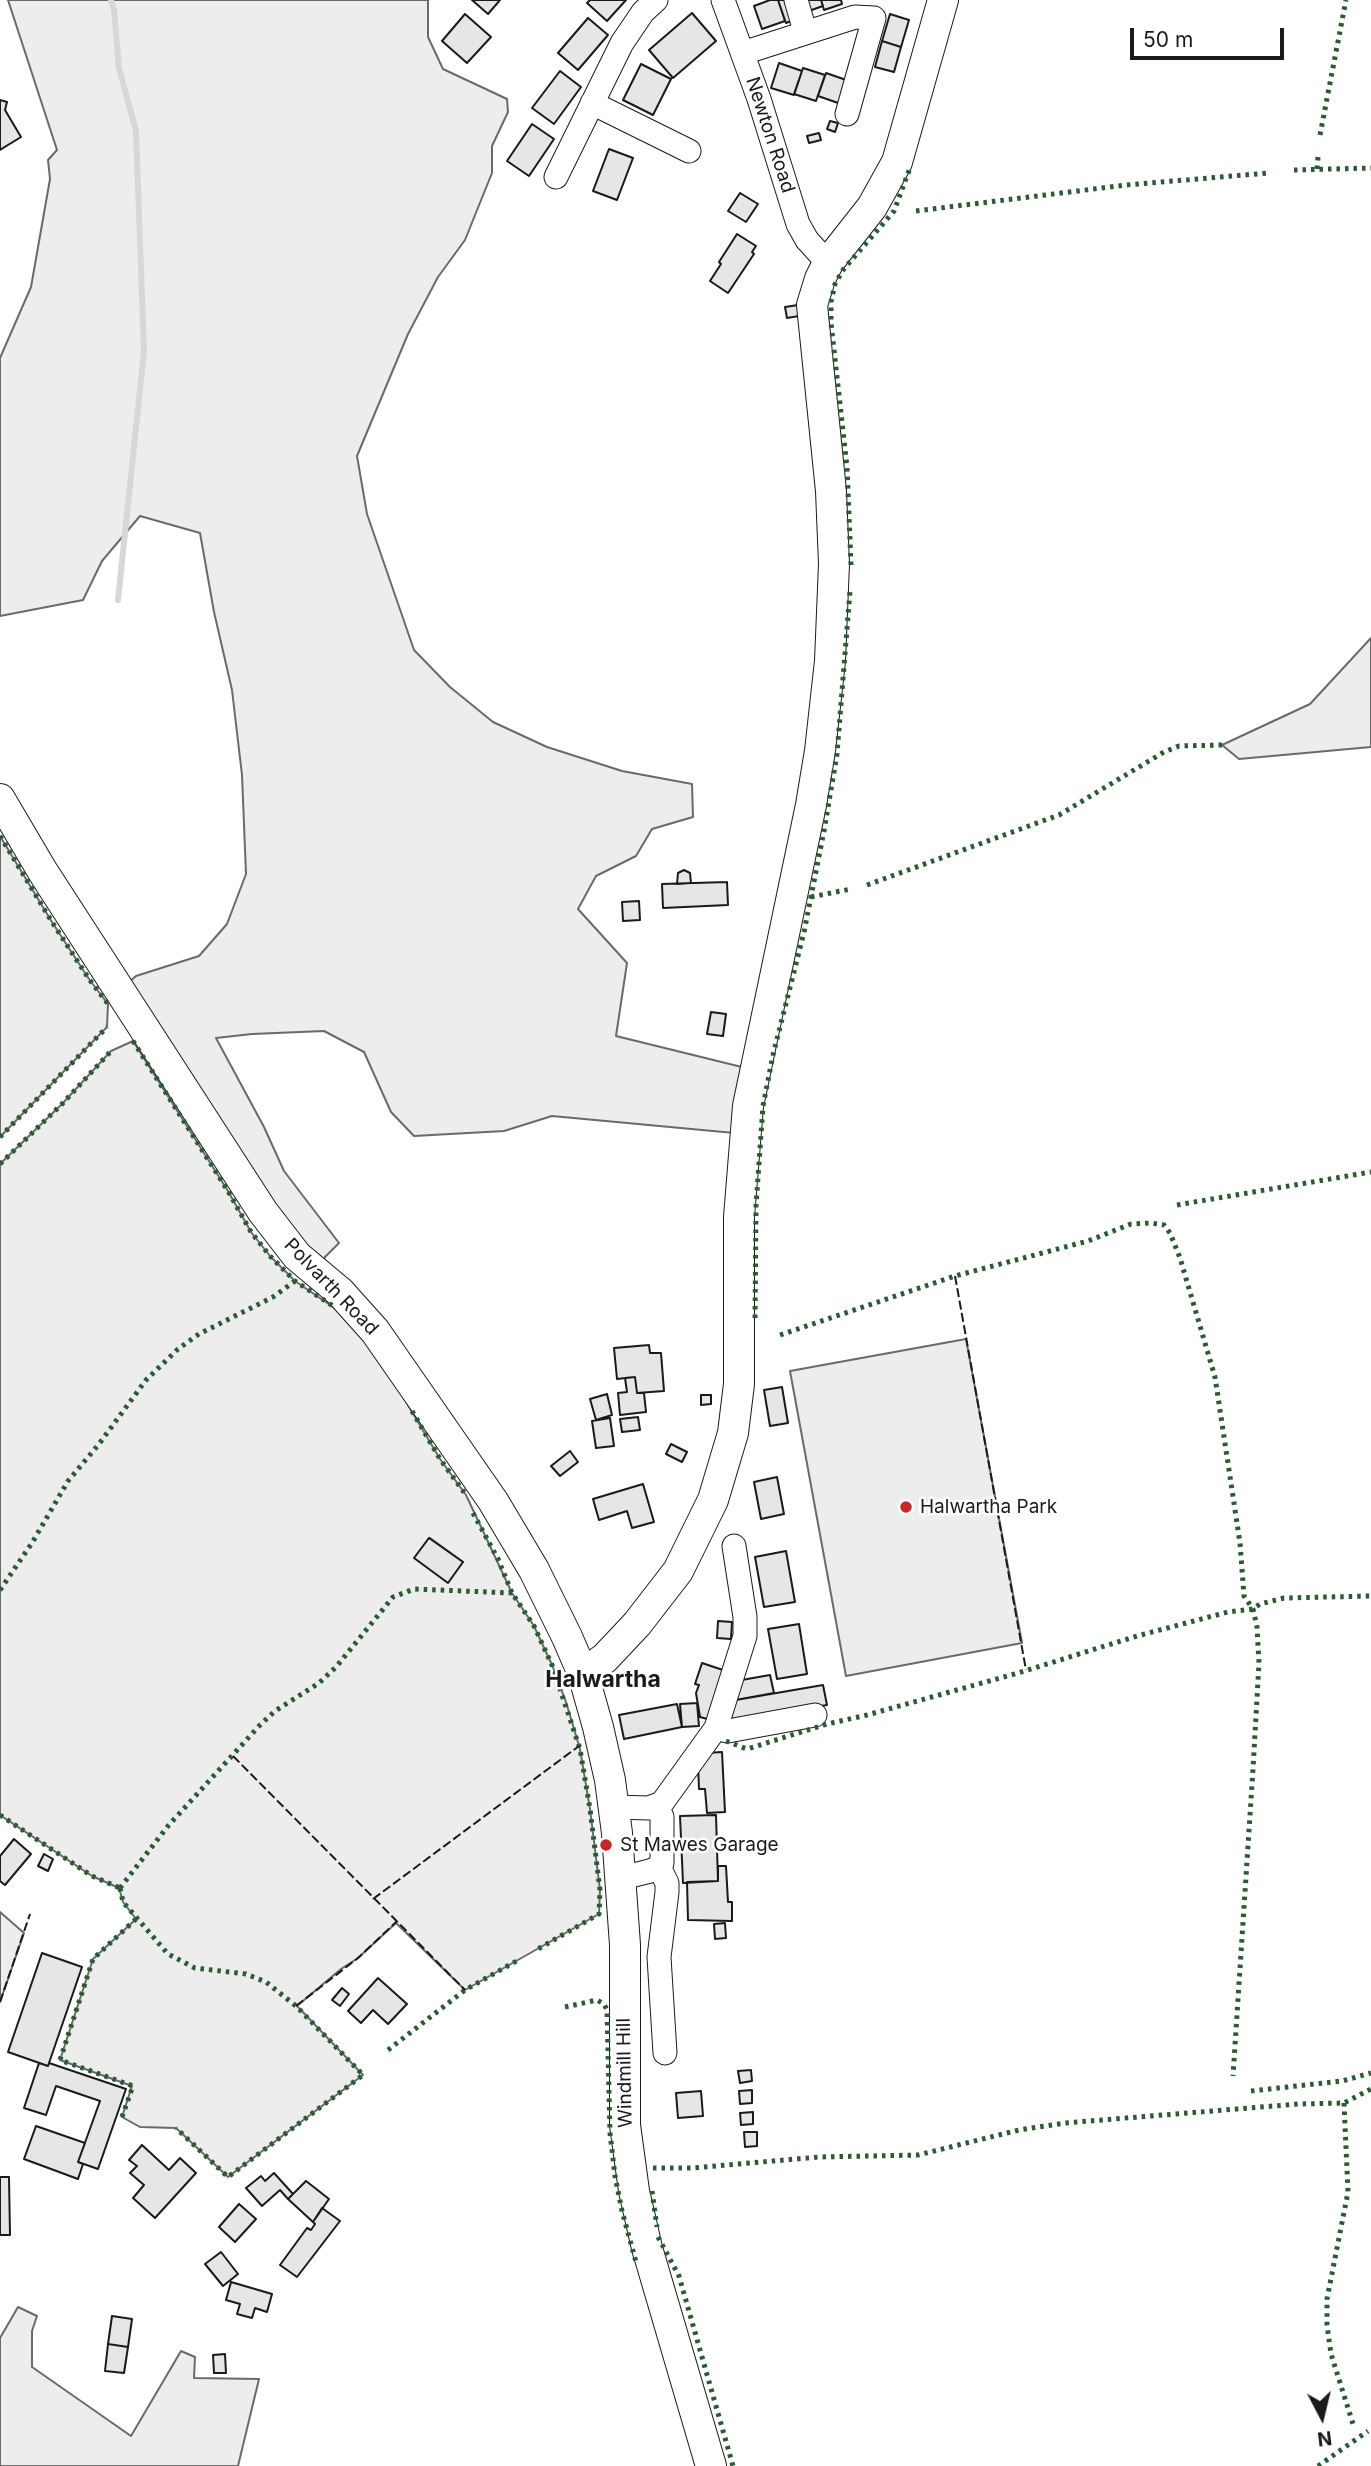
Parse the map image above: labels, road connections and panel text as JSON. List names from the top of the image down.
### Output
{
  "streets": {
    "main road": ["Polvarth Road", "Windmill Hill"],
    "street": ["Newton Road"]
  },
  "crossings": [
    ["Polvarth Road", "Windmill Hill"]
  ],
  "districts": ["Halwartha"],
  "places": ["Halwartha Park", "St Mawes Garage"],
  "scale_bar": "50 m",
  "north": "bottom"
}
